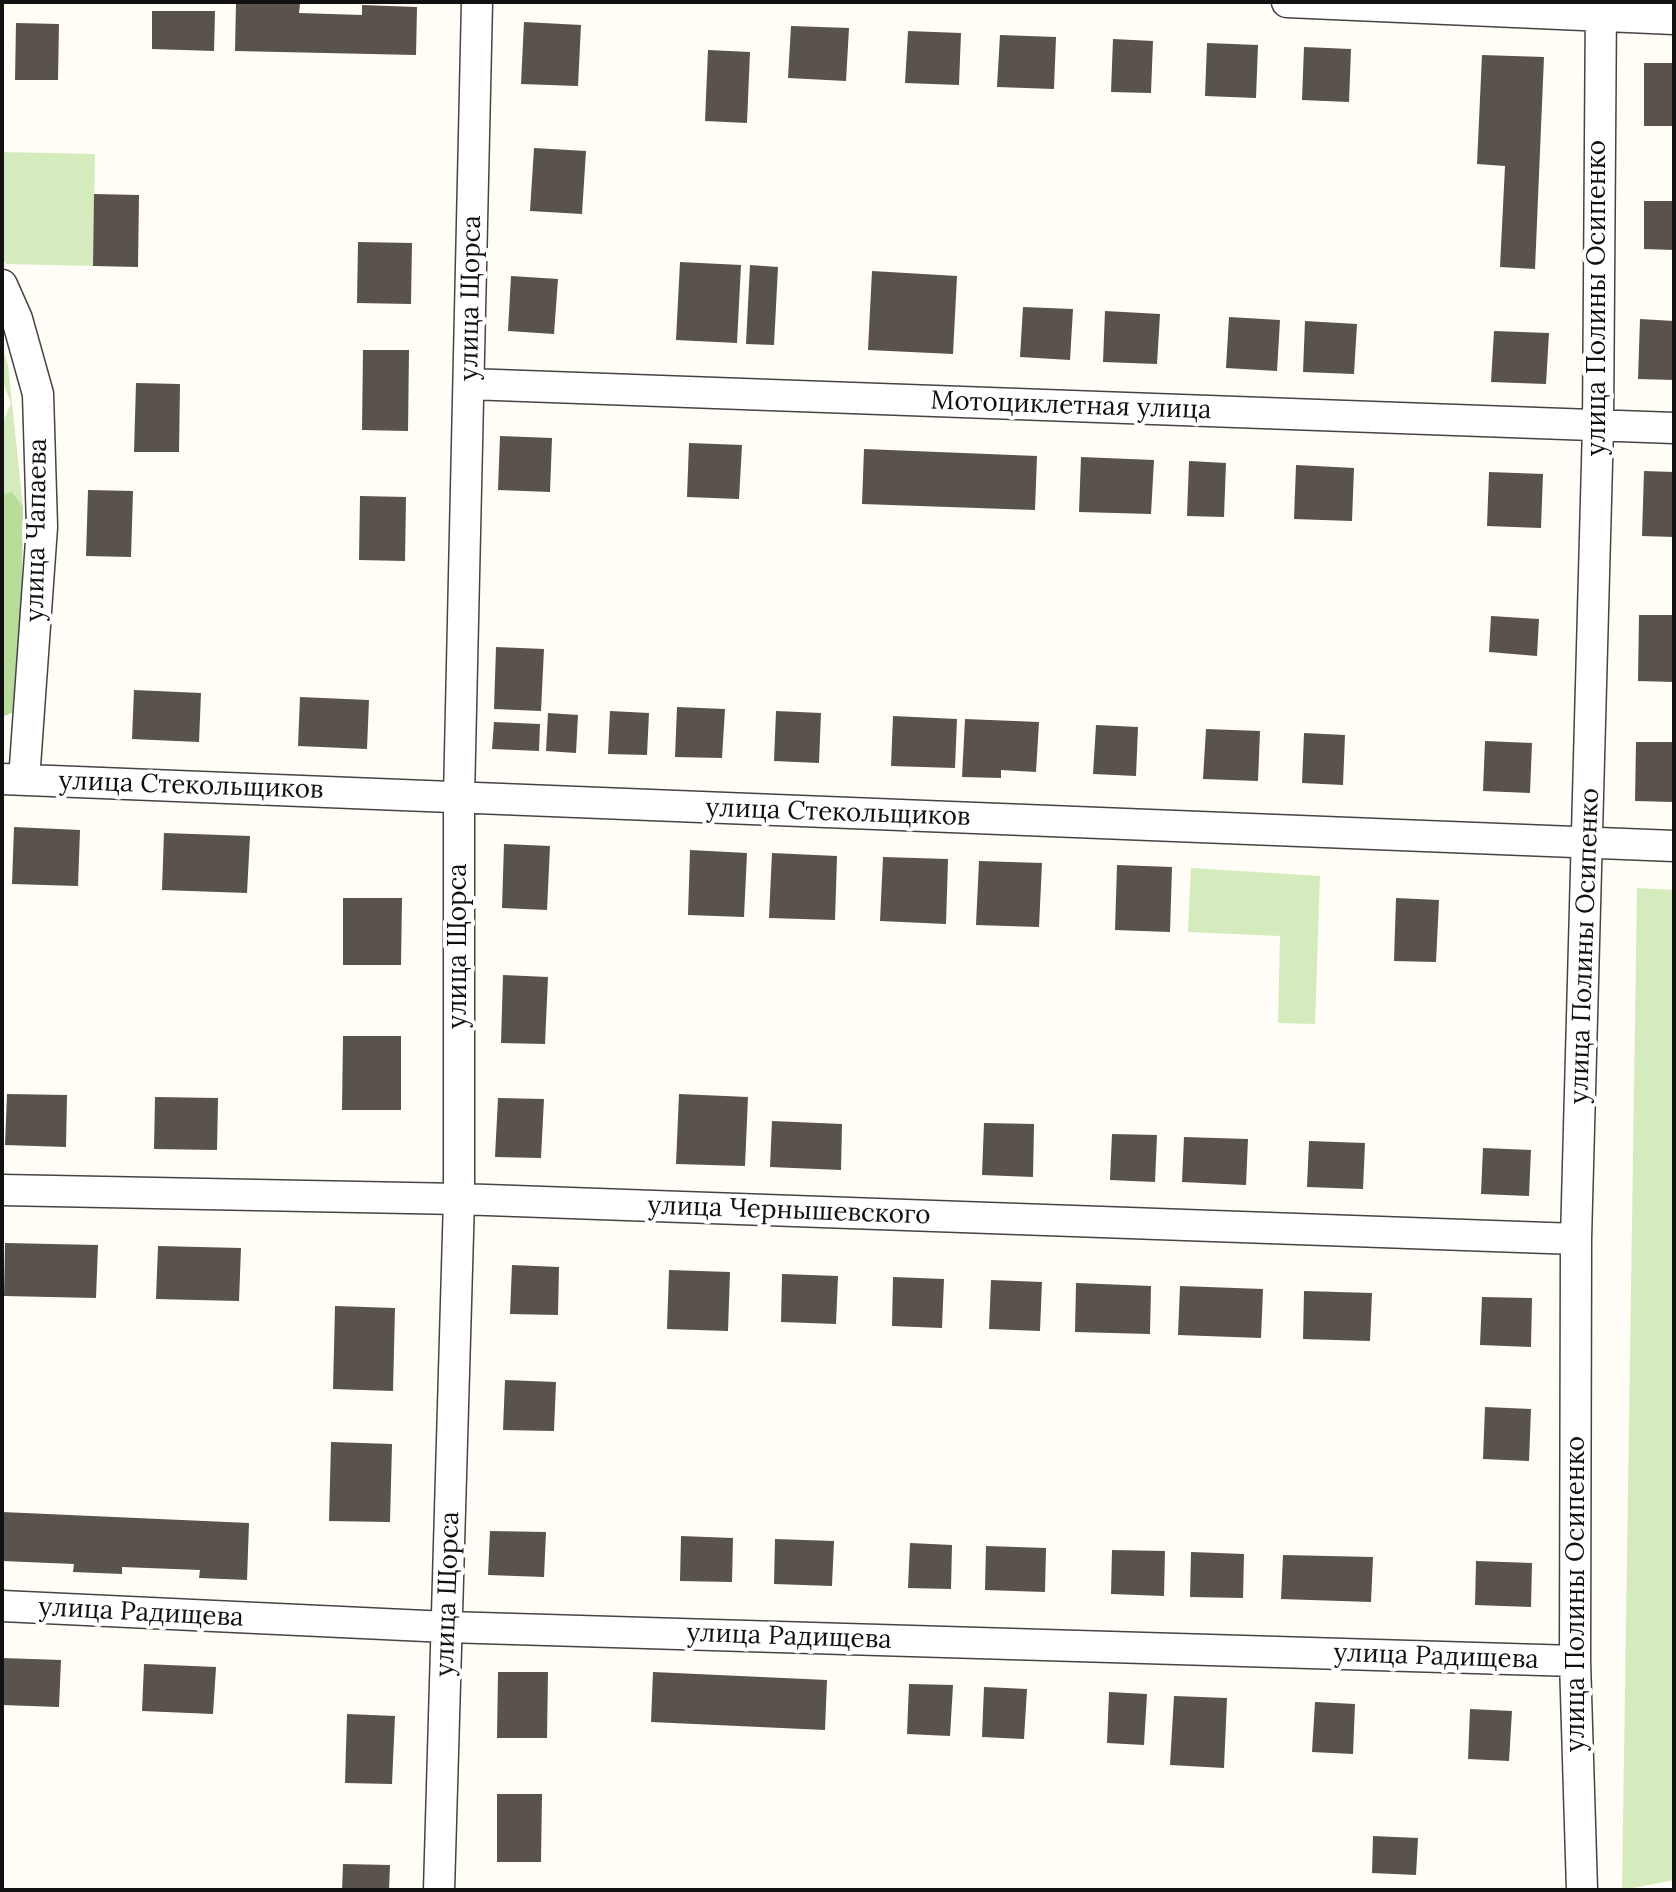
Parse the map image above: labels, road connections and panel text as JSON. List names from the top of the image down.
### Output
{
  "streets": {
    "street": [
      "улица Щорса",
      "улица Полины Осипенко",
      "Мотоциклетная улица",
      "улица Чапаева",
      "улица Стекольщиков",
      "улица Чернышевского",
      "улица Радищева"
    ]
  },
  "crossings": [
    ["улица Щорса", "Мотоциклетная улица"],
    ["улица Щорса", "улица Стекольщиков"],
    ["улица Щорса", "улица Чернышевского"],
    ["улица Щорса", "улица Радищева"],
    ["улица Полины Осипенко", "Мотоциклетная улица"],
    ["улица Полины Осипенко", "улица Стекольщиков"],
    ["улица Полины Осипенко", "улица Чернышевского"],
    ["улица Полины Осипенко", "улица Радищева"],
    ["улица Чапаева", "улица Стекольщиков"]
  ]
}
